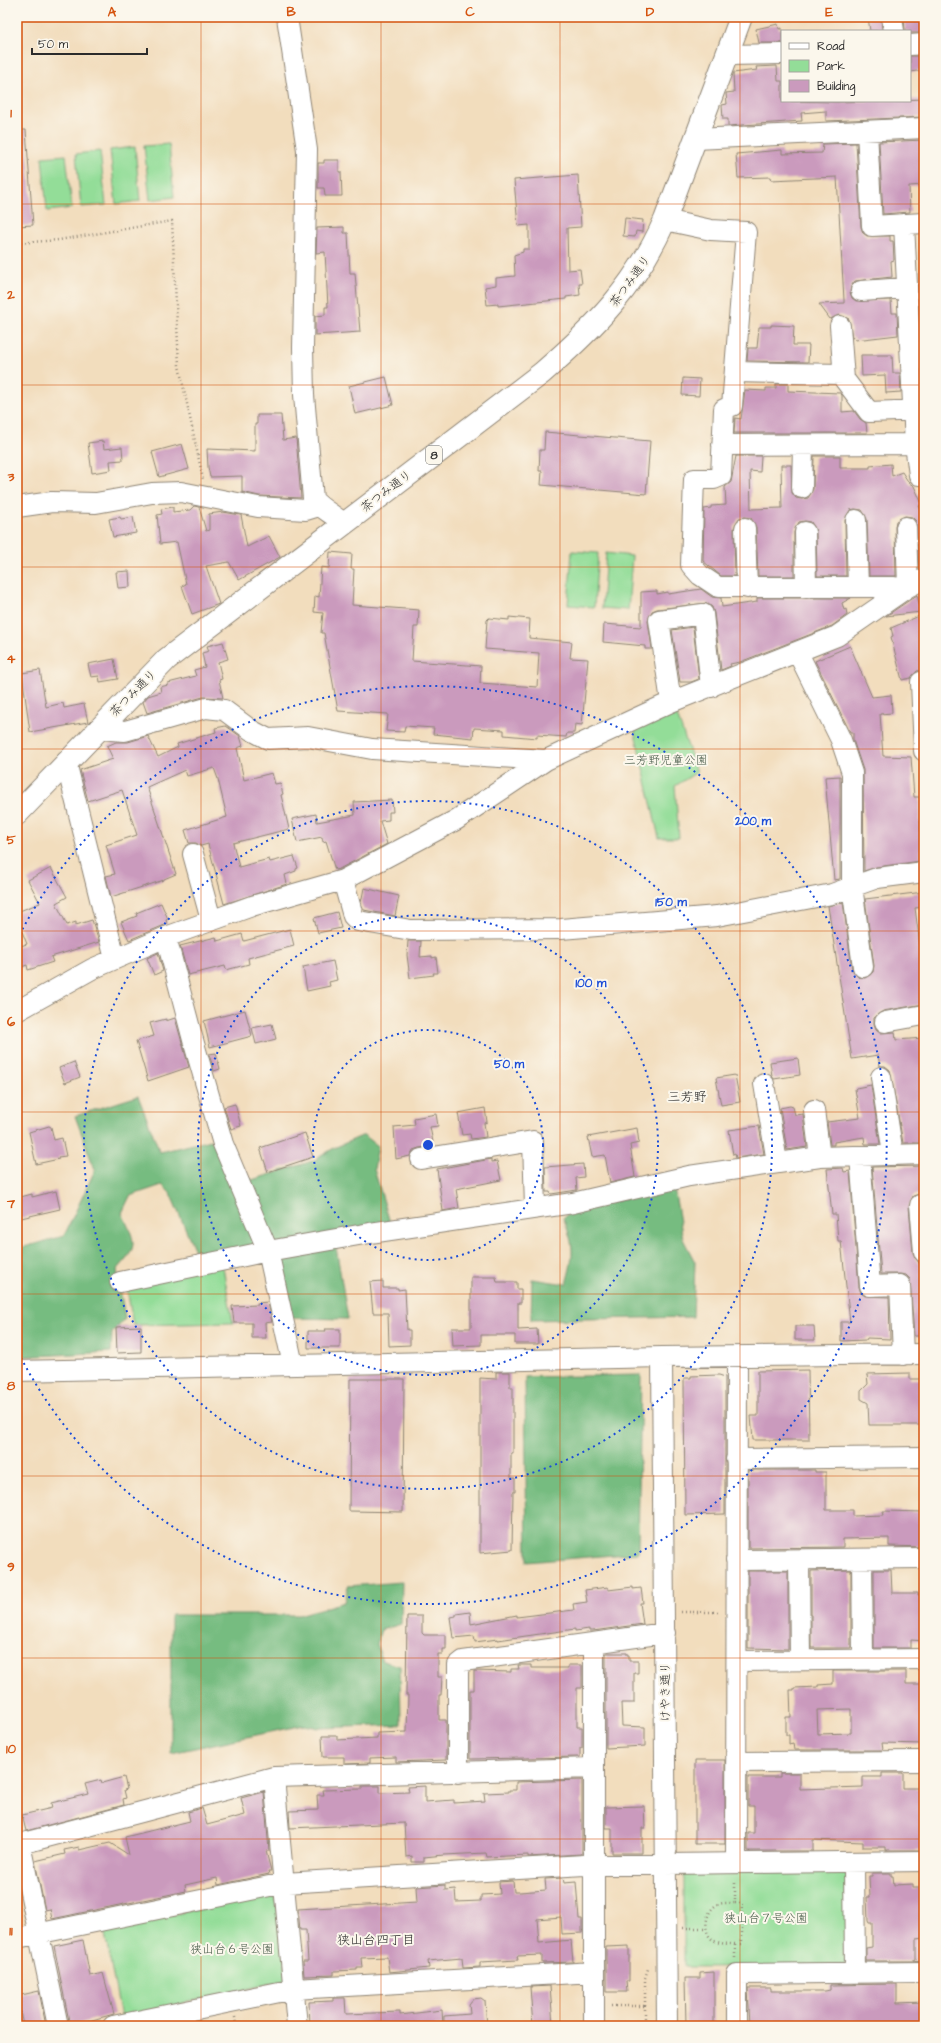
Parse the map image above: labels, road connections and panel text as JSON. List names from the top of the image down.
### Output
{
  "streets": {
    "main road": ["茶つみ通り", "8"],
    "street": ["けやき通り"]
  },
  "districts": ["三芳野", "狭山台四丁目"],
  "parks": ["三芳野児童公園", "狭山台７号公園", "狭山台６号公園"],
  "legend": ["Road", "Park", "Building"],
  "scale_bar": "50 m",
  "grid": {
    "columns": [
      "A",
      "B",
      "C",
      "D",
      "E"
    ],
    "rows": [
      "1",
      "2",
      "3",
      "4",
      "5",
      "6",
      "7",
      "8",
      "9",
      "10",
      "11"
    ]
  },
  "rings": [
    "200 m",
    "150 m",
    "100 m",
    "50 m"
  ]
}
